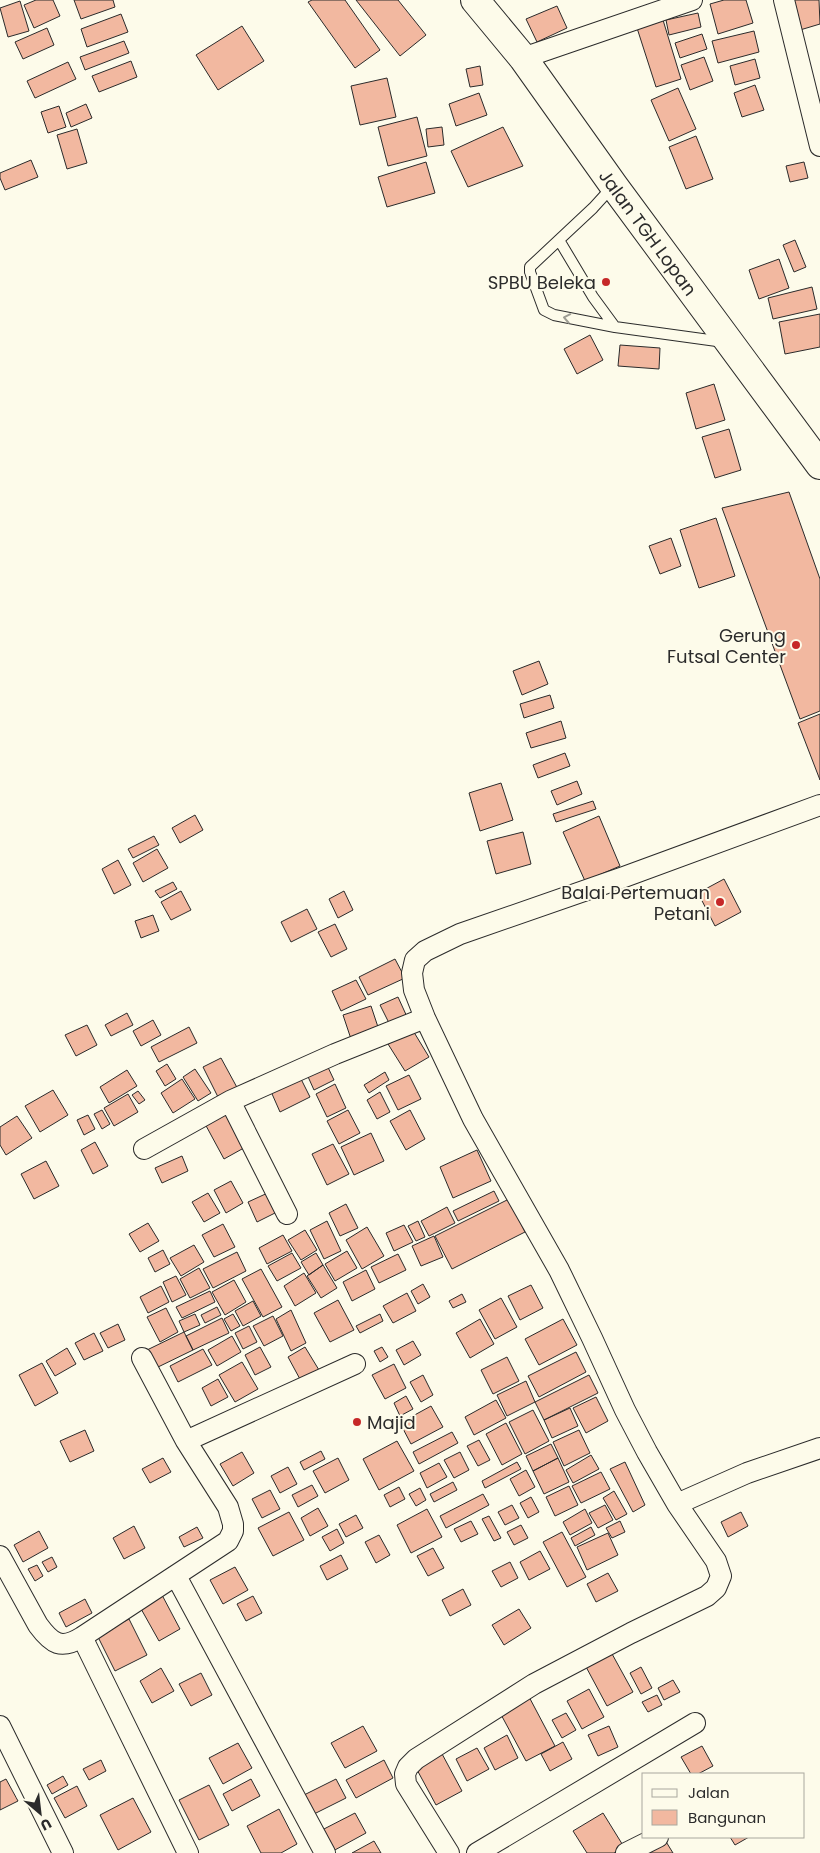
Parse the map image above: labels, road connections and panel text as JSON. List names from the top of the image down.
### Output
{
  "streets": {
    "highway": ["Jalan TGH Lopan"]
  },
  "places": [
    "SPBU Beleka",
    "Gerung Futsal Center",
    "Balai Pertemuan Petani",
    "Majid"
  ],
  "legend": ["Jalan", "Bangunan"],
  "north": "bottom right"
}
